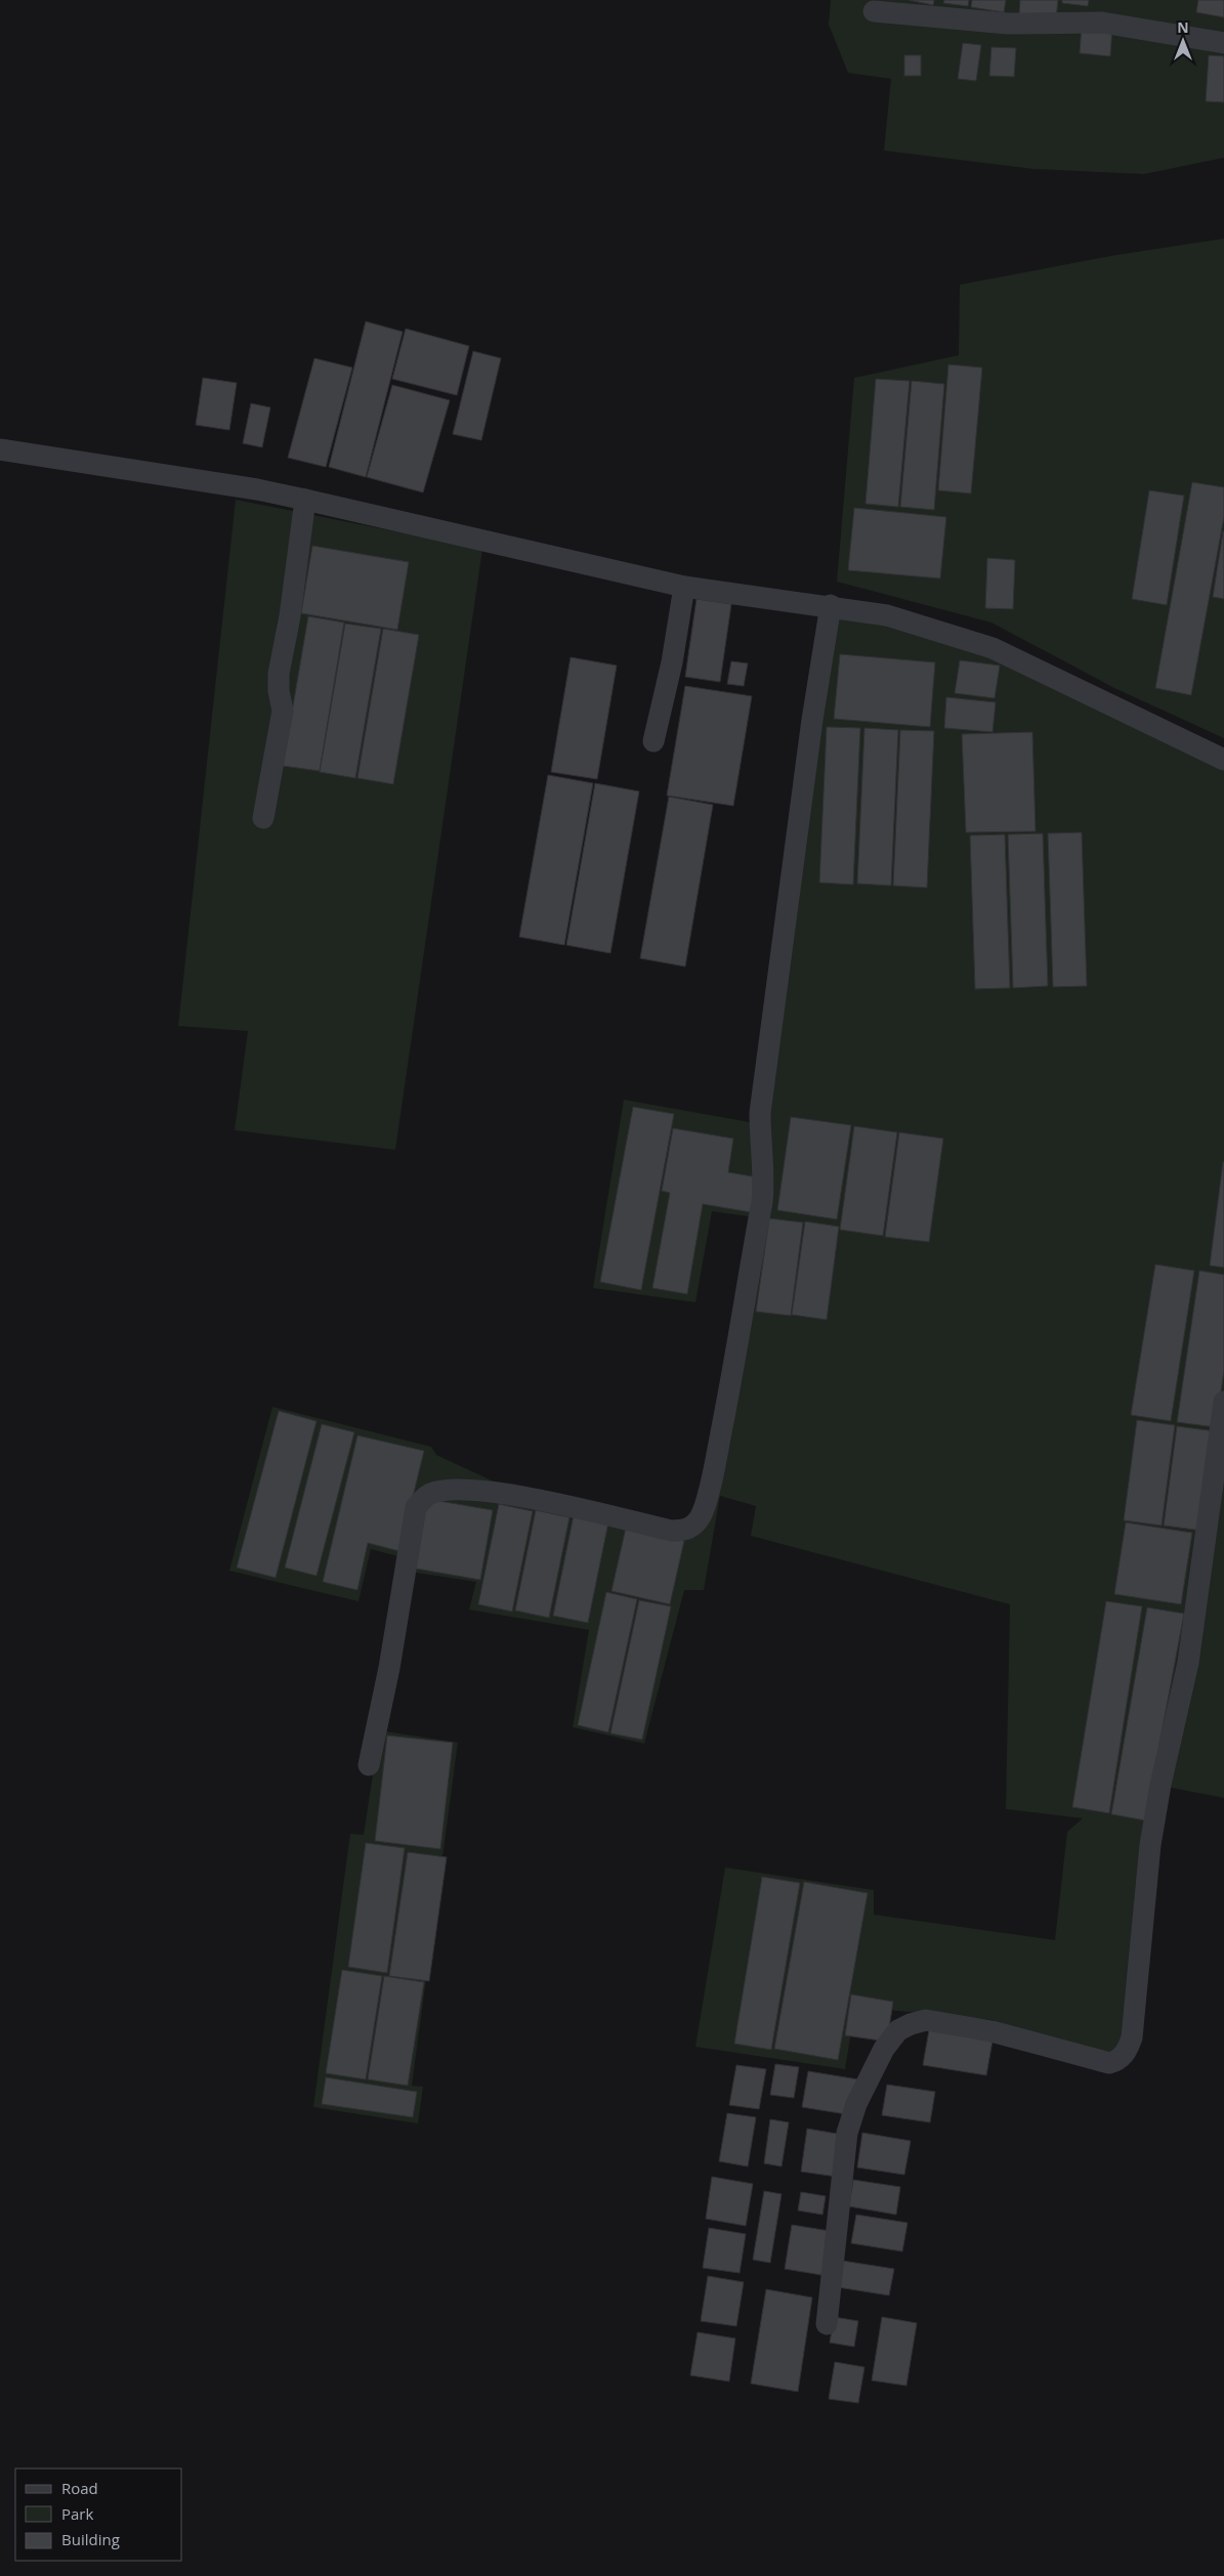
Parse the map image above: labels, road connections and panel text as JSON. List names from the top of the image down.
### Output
{
  "legend": ["Road", "Park", "Building"],
  "north": "top"
}
